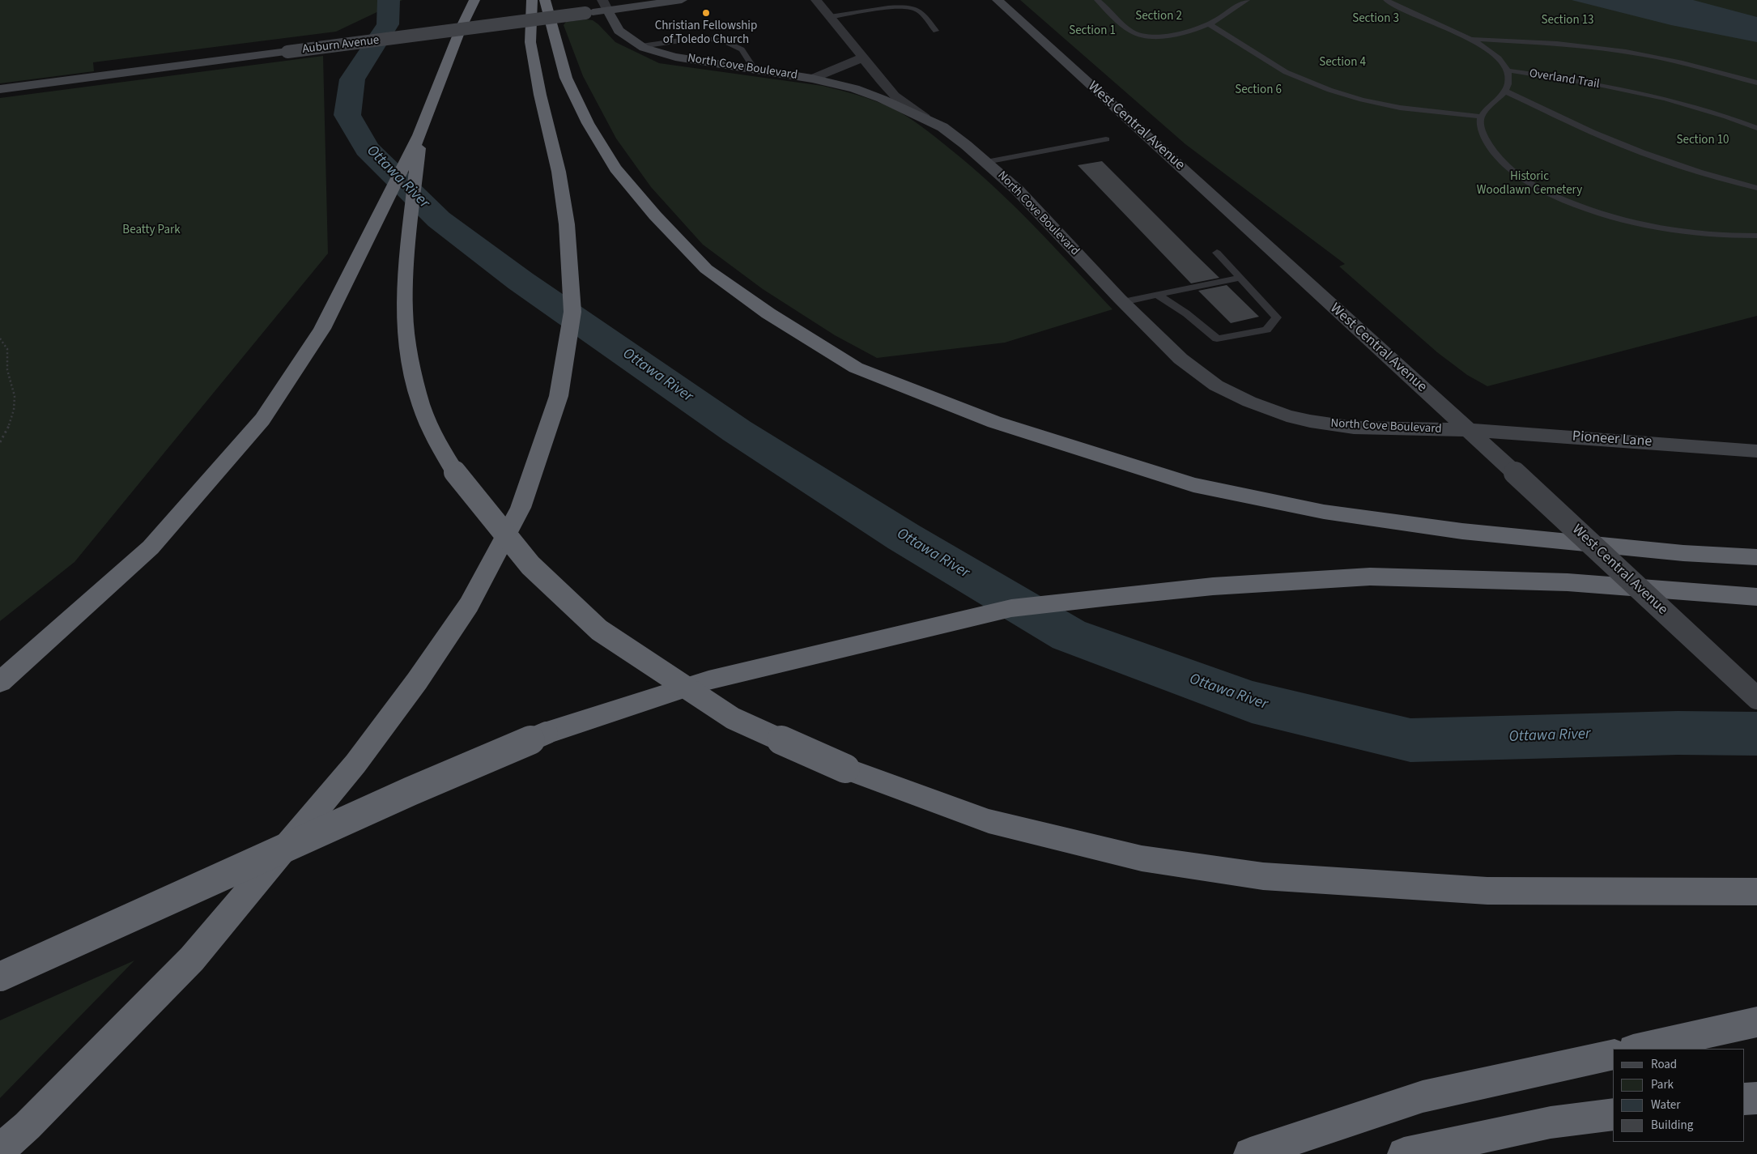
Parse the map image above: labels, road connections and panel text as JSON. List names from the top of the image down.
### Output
{
  "streets": {
    "street": [
      "Auburn Avenue",
      "North Cove Boulevard",
      "West Central Avenue",
      "Pioneer Lane"
    ],
    "lane": ["Overland Trail"]
  },
  "crossings": [
    ["Auburn Avenue", "North Cove Boulevard"],
    ["North Cove Boulevard", "West Central Avenue"],
    ["North Cove Boulevard", "Pioneer Lane"],
    ["West Central Avenue", "Pioneer Lane"]
  ],
  "water": ["Ottawa River"],
  "parks": [
    "Section 2",
    "Section 3",
    "Section 13",
    "Section 1",
    "Section 4",
    "Section 6",
    "Section 10",
    "Historic Woodlawn Cemetery",
    "Beatty Park"
  ],
  "places": ["Christian Fellowship of Toledo Church"],
  "legend": [
    "Road",
    "Park",
    "Water",
    "Building"
  ]
}
